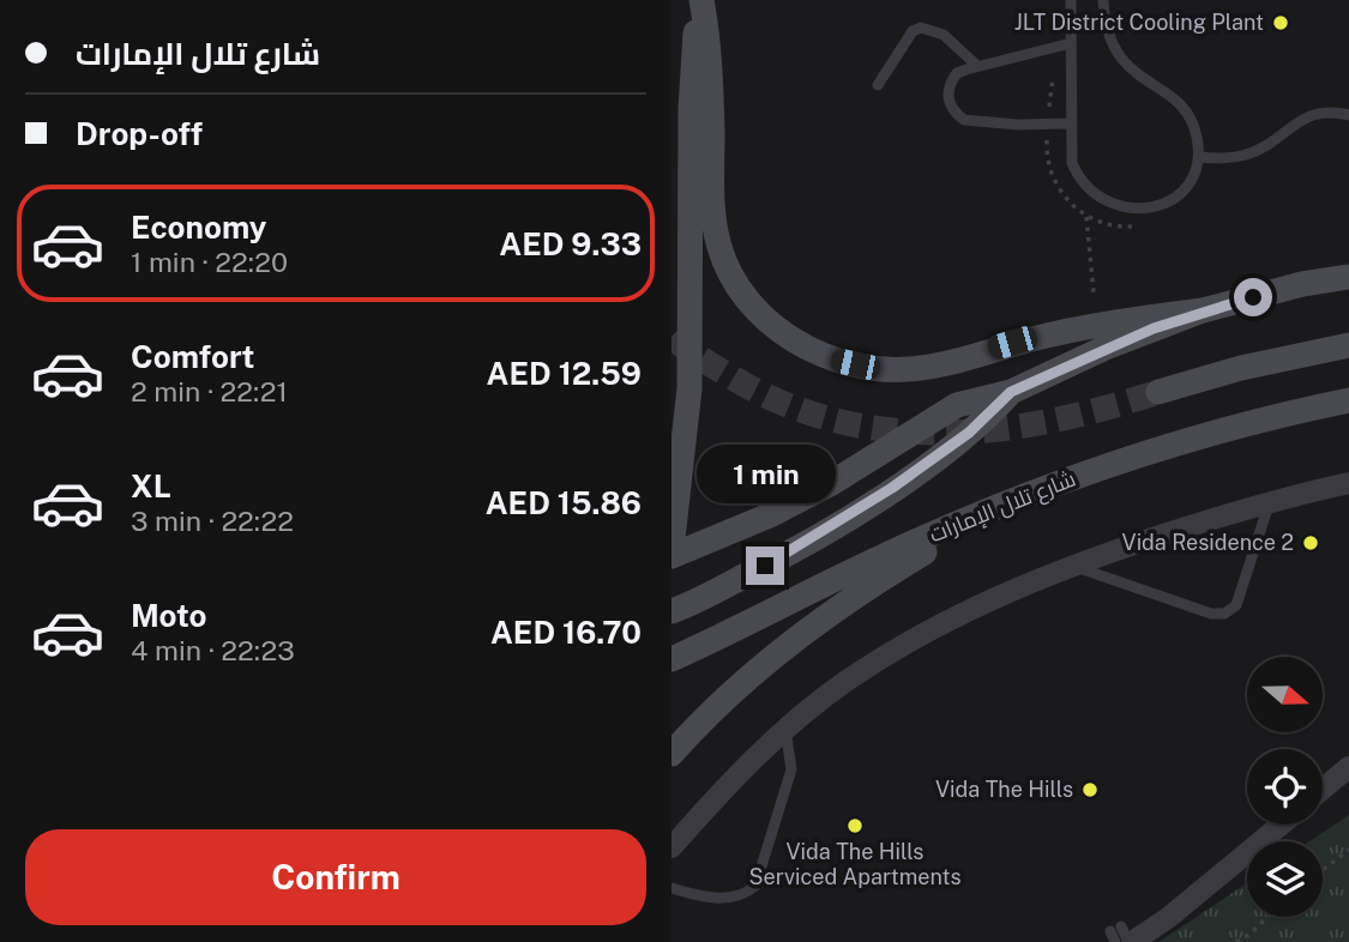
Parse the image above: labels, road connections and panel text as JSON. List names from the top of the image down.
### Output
{
  "streets": {
    "main road": ["شارع تلال الإمارات"]
  },
  "places": [
    "JLT District Cooling Plant",
    "Vida Residence 2",
    "Vida The Hills",
    "Vida The Hills Serviced Apartments"
  ],
  "north": "right",
  "page": {
    "banner": ["شارع تلال الإمارات", "Drop-off"],
    "list": [
      {
        "name": "Economy",
        "note": "1 min · 22:20",
        "value": "AED 9.33"
      },
      {
        "name": "Comfort",
        "note": "2 min · 22:21",
        "value": "AED 12.59"
      },
      {
        "name": "XL",
        "note": "3 min · 22:22",
        "value": "AED 15.86"
      },
      {
        "name": "Moto",
        "note": "4 min · 22:23",
        "value": "AED 16.70"
      }
    ],
    "bubble": "1 min",
    "buttons": "Confirm"
  }
}
